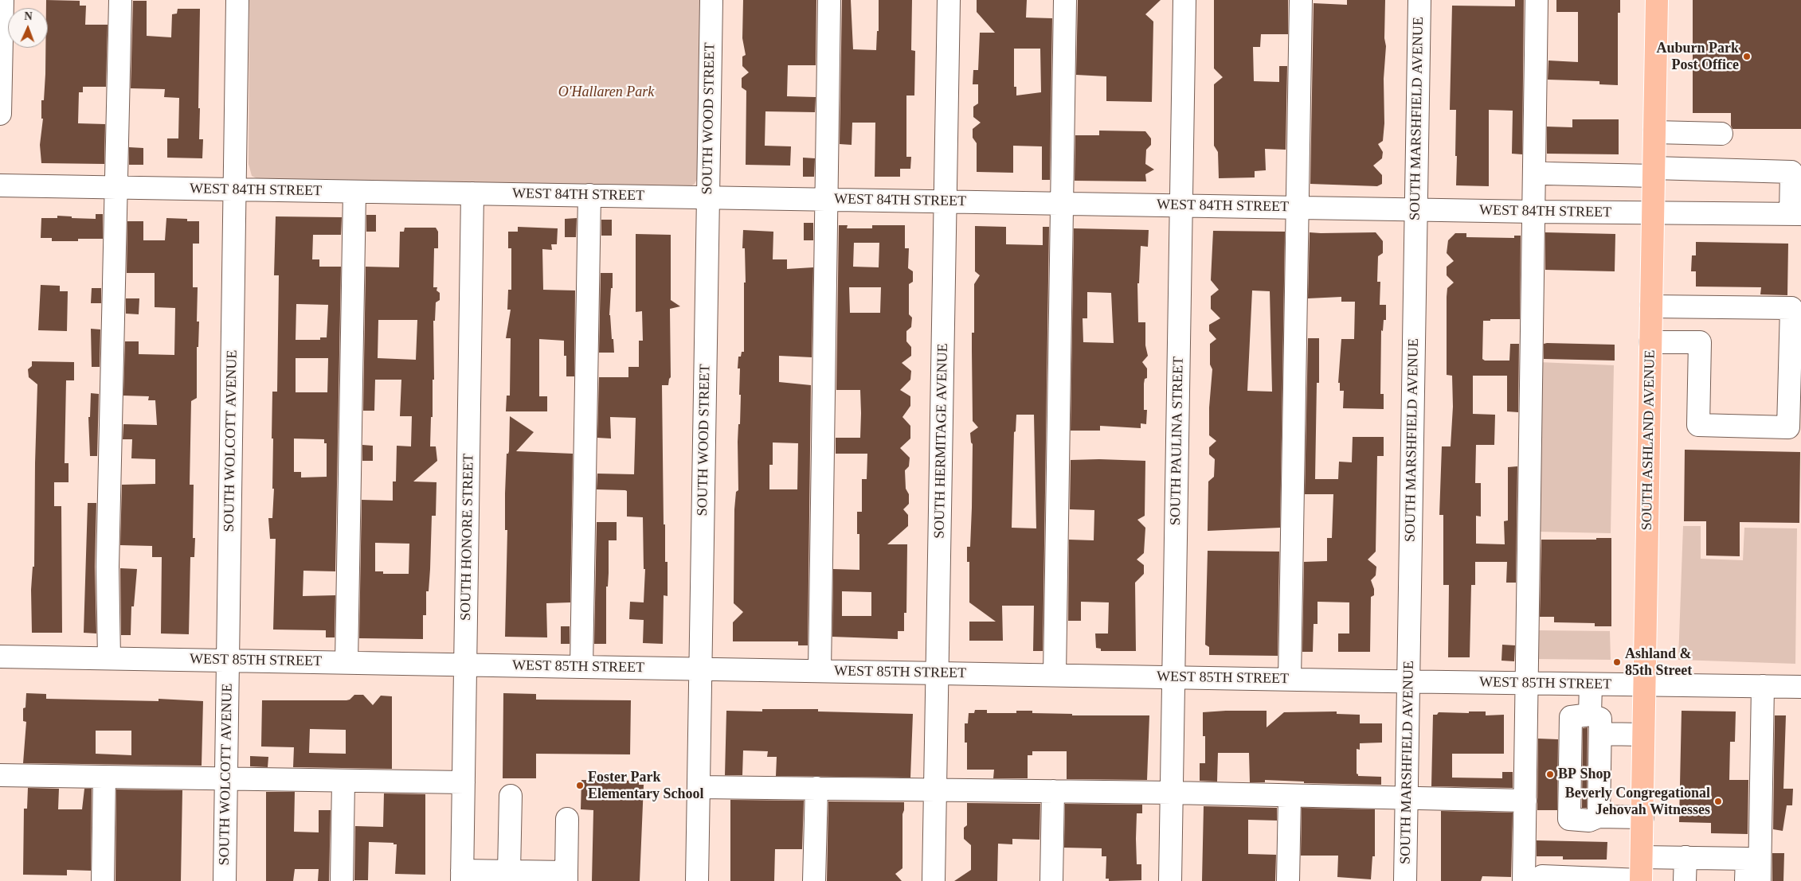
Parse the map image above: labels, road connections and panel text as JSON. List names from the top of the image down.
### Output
{
  "streets": {
    "main road": ["SOUTH ASHLAND AVENUE"],
    "street": [
      "SOUTH WOOD STREET",
      "SOUTH MARSHFIELD AVENUE",
      "WEST 84TH STREET",
      "SOUTH WOLCOTT AVENUE",
      "SOUTH HERMITAGE AVENUE",
      "SOUTH PAULINA STREET",
      "SOUTH HONORE STREET",
      "WEST 85TH STREET"
    ]
  },
  "crossings": [
    ["SOUTH WOOD STREET", "WEST 84TH STREET"],
    ["SOUTH WOOD STREET", "WEST 85TH STREET"],
    ["SOUTH MARSHFIELD AVENUE", "WEST 84TH STREET"],
    ["SOUTH MARSHFIELD AVENUE", "WEST 85TH STREET"],
    ["WEST 84TH STREET", "SOUTH ASHLAND AVENUE"],
    ["WEST 84TH STREET", "SOUTH WOLCOTT AVENUE"],
    ["WEST 84TH STREET", "SOUTH HERMITAGE AVENUE"],
    ["WEST 84TH STREET", "SOUTH PAULINA STREET"],
    ["WEST 84TH STREET", "SOUTH HONORE STREET"],
    ["SOUTH ASHLAND AVENUE", "WEST 85TH STREET"],
    ["SOUTH WOLCOTT AVENUE", "WEST 85TH STREET"],
    ["SOUTH HERMITAGE AVENUE", "WEST 85TH STREET"],
    ["SOUTH PAULINA STREET", "WEST 85TH STREET"],
    ["SOUTH HONORE STREET", "WEST 85TH STREET"]
  ],
  "parks": ["O'Hallaren Park"],
  "places": [
    "Auburn Park Post Office",
    "Ashland & 85th Street",
    "BP Shop",
    "Foster Park Elementary School",
    "Beverly Congregational Jehovah Witnesses"
  ],
  "north": "top"
}
